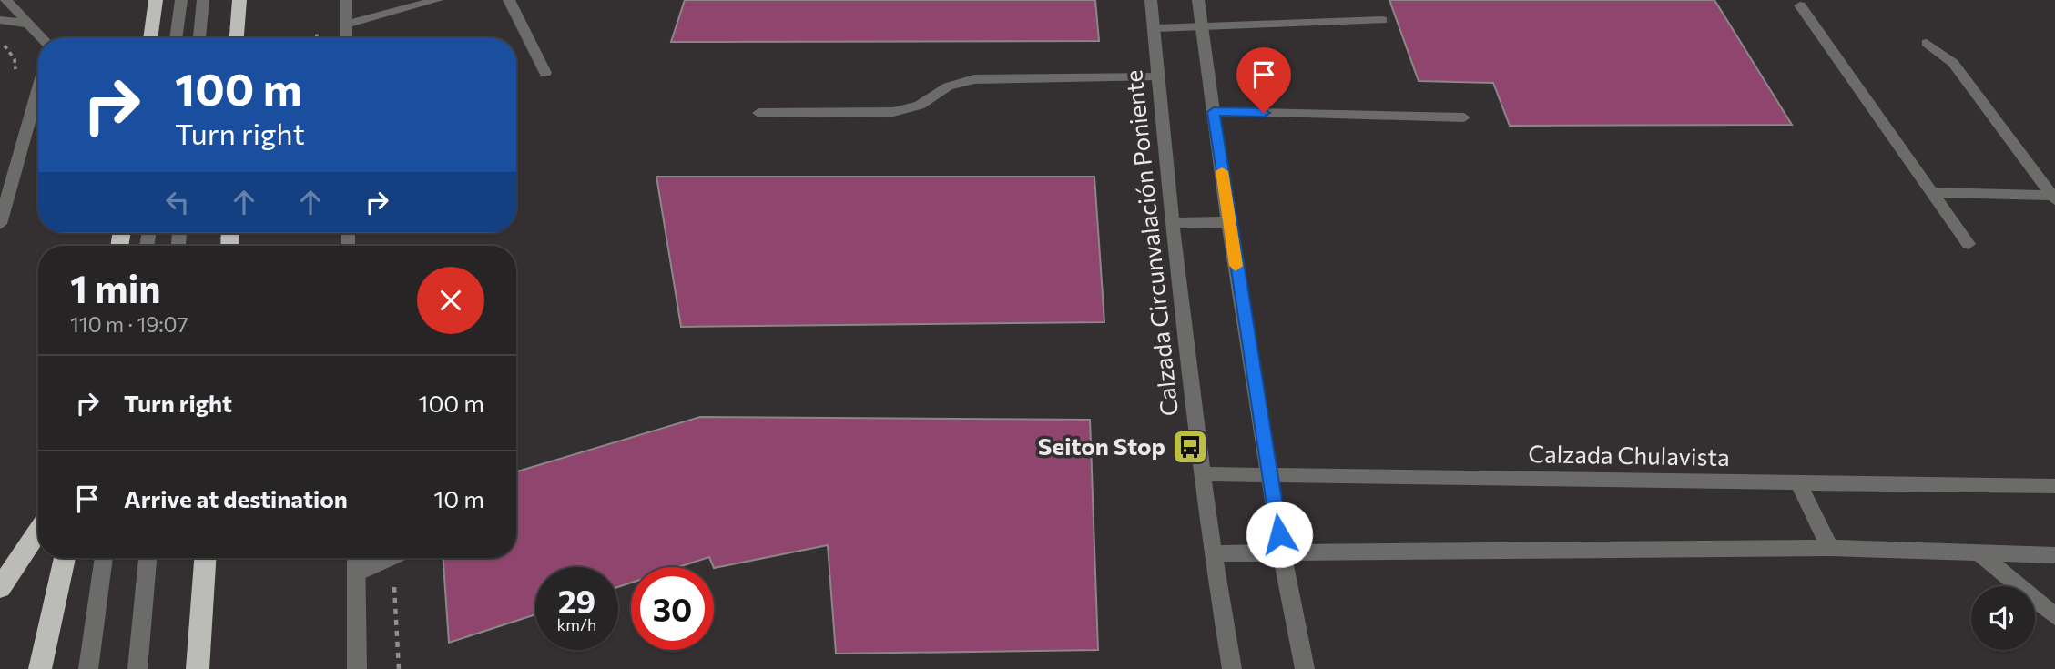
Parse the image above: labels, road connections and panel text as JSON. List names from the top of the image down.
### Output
{
  "streets": {
    "street": ["Calzada Circunvalación Poniente", "Calzada Chulavista"]
  },
  "crossings": [
    ["Calzada Circunvalación Poniente", "Calzada Chulavista"]
  ],
  "places": {
    "bus stop": ["Seiton Stop"]
  },
  "page": {
    "turn": ["100 m", "Turn right"],
    "heading": ["1 min", "110 m · 19:07"],
    "list": [
      {
        "name": "Turn right",
        "value": "100 m"
      },
      {
        "name": "Arrive at destination",
        "value": "10 m"
      }
    ],
    "speed": "29 km/h",
    "limit": "30"
  }
}
